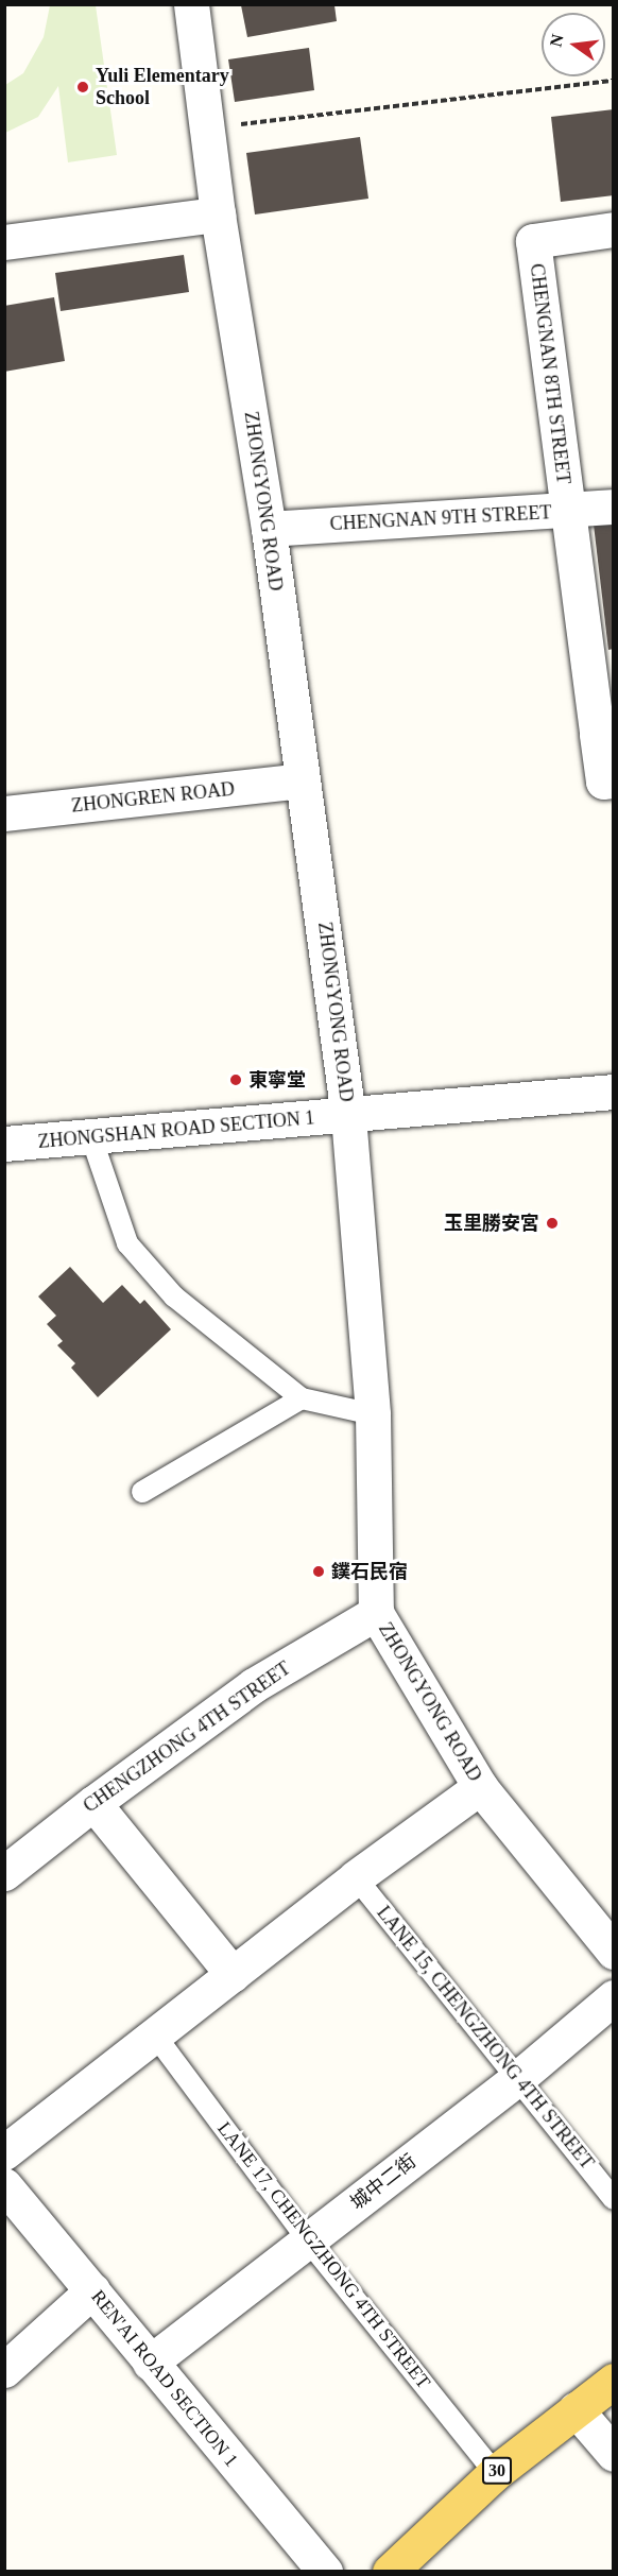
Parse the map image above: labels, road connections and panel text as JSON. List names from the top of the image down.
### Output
{
  "streets": {
    "main road": ["30"],
    "street": [
      "CHENGNAN 8TH STREET",
      "ZHONGYONG ROAD",
      "CHENGNAN 9TH STREET",
      "ZHONGREN ROAD",
      "ZHONGSHAN ROAD SECTION 1",
      "CHENGZHONG 4TH STREET",
      "城中二街",
      "REN'AI ROAD SECTION 1"
    ],
    "lane": ["LANE 15, CHENGZHONG 4TH STREET", "LANE 17, CHENGZHONG 4TH STREET"]
  },
  "crossings": [
    ["CHENGNAN 8TH STREET", "CHENGNAN 9TH STREET"],
    ["ZHONGYONG ROAD", "CHENGNAN 9TH STREET"],
    ["ZHONGYONG ROAD", "ZHONGREN ROAD"],
    ["ZHONGYONG ROAD", "ZHONGSHAN ROAD SECTION 1"],
    ["ZHONGYONG ROAD", "CHENGZHONG 4TH STREET"],
    ["LANE 15, CHENGZHONG 4TH STREET", "城中二街"],
    ["城中二街", "LANE 17, CHENGZHONG 4TH STREET"],
    ["城中二街", "REN'AI ROAD SECTION 1"],
    ["LANE 17, CHENGZHONG 4TH STREET", "30"]
  ],
  "places": [
    "Yuli Elementary School",
    "東寧堂",
    "玉里勝安宮",
    "鏷石民宿"
  ],
  "north": "left"
}
